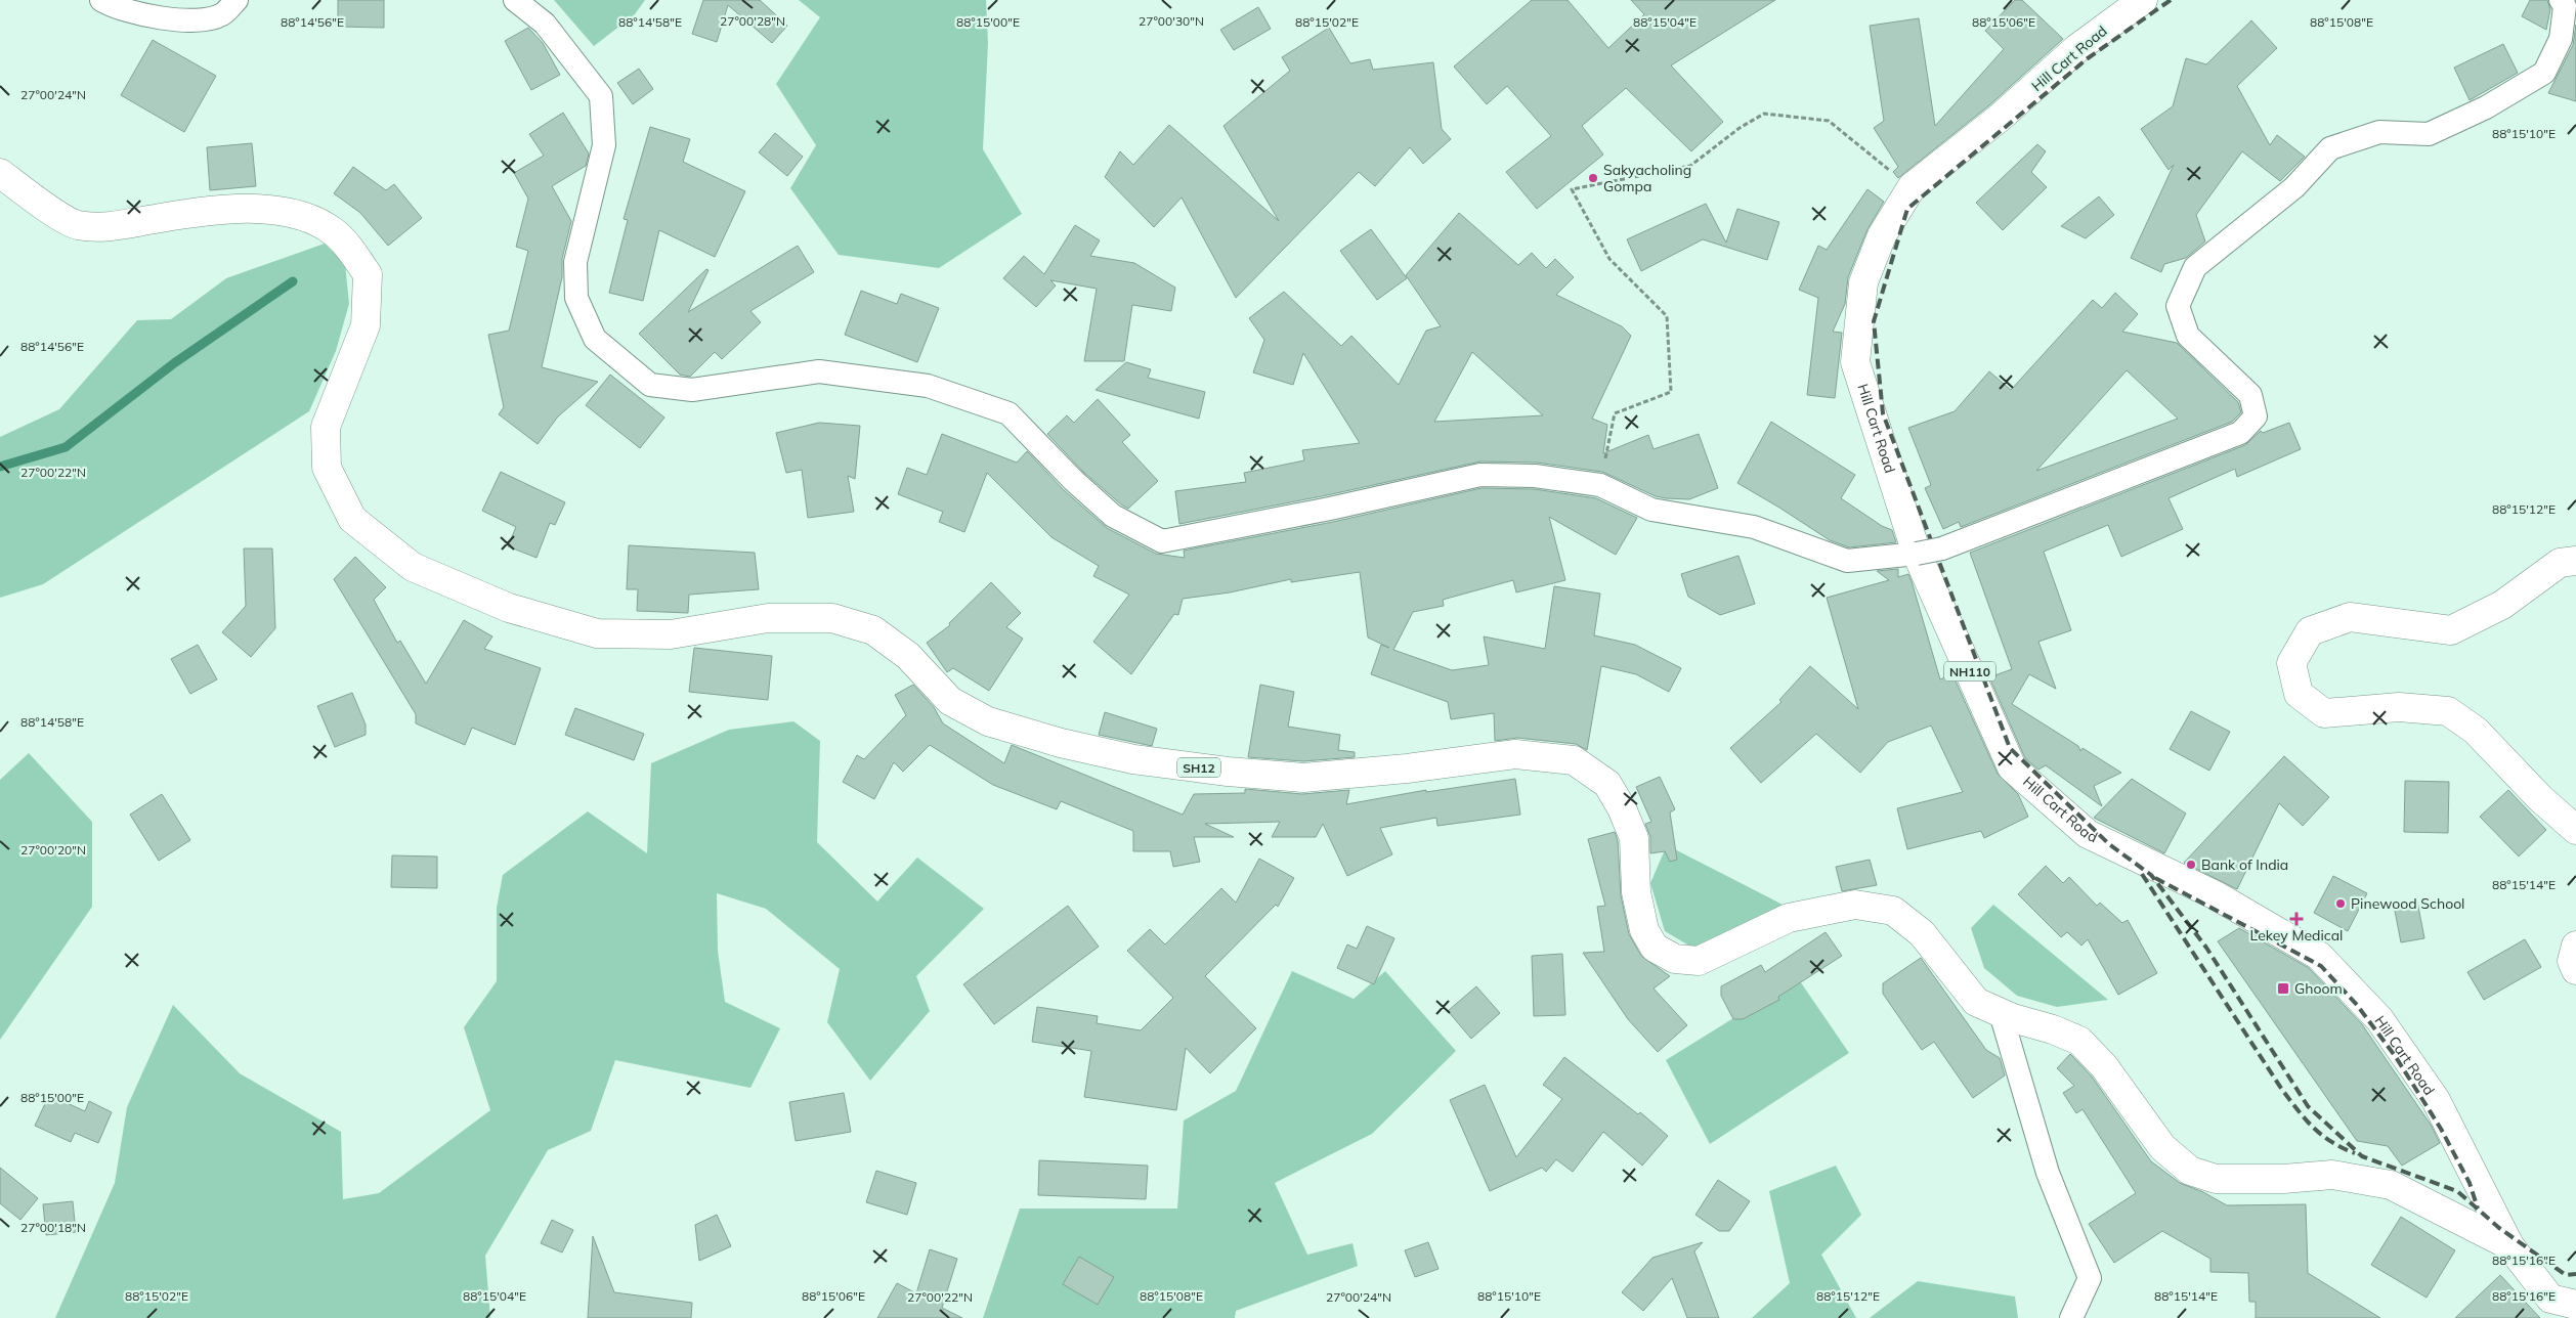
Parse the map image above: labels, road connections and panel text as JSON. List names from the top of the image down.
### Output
{
  "streets": {
    "main road": ["Hill Cart Road", "NH110", "SH12"]
  },
  "crossings": [
    ["Hill Cart Road", "SH12"]
  ],
  "places": {
    "other": ["Sakyacholing Gompa", "Bank of India", "Pinewood School"],
    "health": ["Lekey Medical"],
    "transit": ["Ghoom"]
  },
  "coordinates": [
    "27°00'28\"N",
    "27°00'30\"N",
    "88°14'56\"E",
    "88°15'00\"E",
    "88°15'02\"E",
    "88°15'04\"E",
    "88°15'06\"E",
    "88°15'08\"E",
    "88°14'58\"E",
    "27°00'24\"N",
    "88°15'10\"E",
    "27°00'22\"N",
    "88°15'12\"E",
    "27°00'20\"N",
    "88°15'14\"E",
    "27°00'18\"N",
    "88°15'16\"E"
  ]
}
